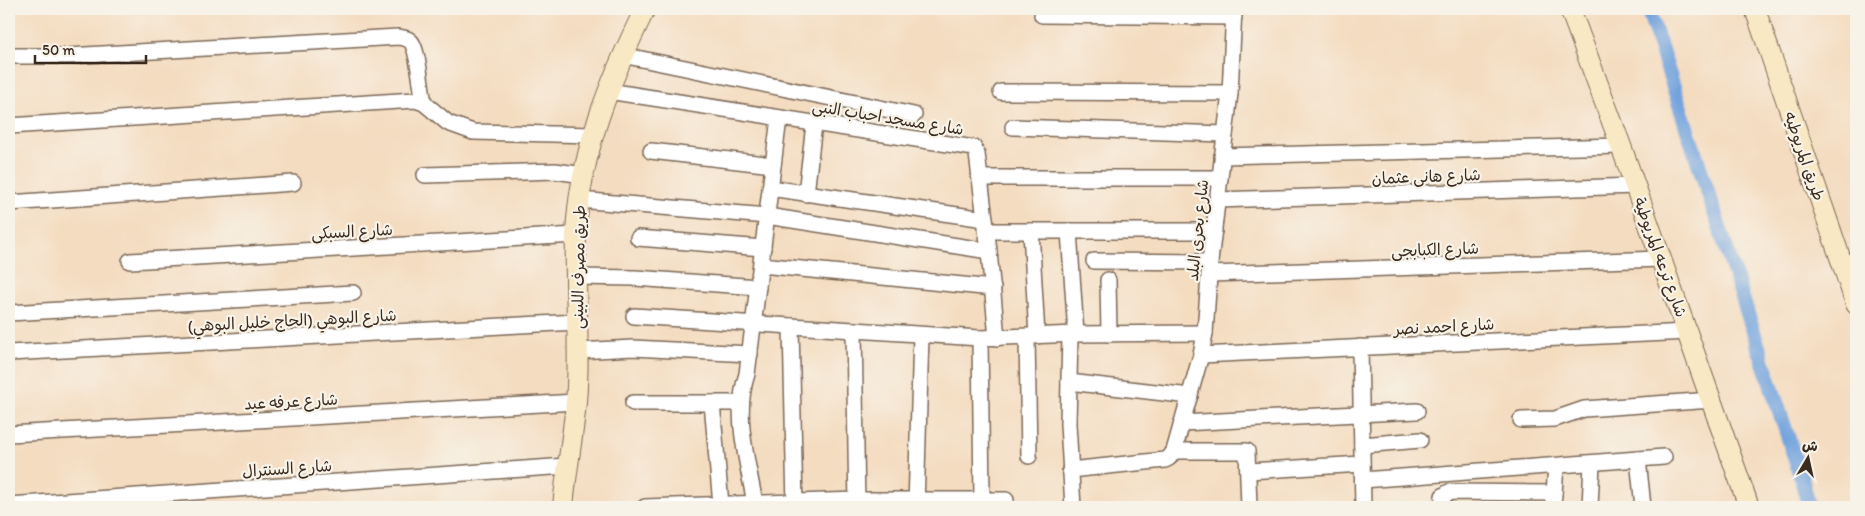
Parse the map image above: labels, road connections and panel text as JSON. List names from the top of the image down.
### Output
{
  "streets": {
    "street": [
      "شارع مسجد احباب النبى",
      "طريق المريوطيه",
      "شارع هانى عثمان",
      "شارع بحرى البلد",
      "شارع السبكى",
      "شارع الكبابجى",
      "شارع ترعه المريوطية",
      "طريق مصرف اللبينى",
      "شارع البوهي (الحاج خليل البوهي)",
      "شارع احمد نصر",
      "شارع عرفه عيد",
      "شارع السنترال"
    ]
  },
  "crossings": [
    ["شارع مسجد احباب النبى", "طريق مصرف اللبينى"],
    ["شارع هانى عثمان", "شارع بحرى البلد"],
    ["شارع هانى عثمان", "شارع ترعه المريوطية"],
    ["شارع بحرى البلد", "شارع الكبابجى"],
    ["شارع بحرى البلد", "شارع احمد نصر"],
    ["شارع السبكى", "طريق مصرف اللبينى"],
    ["شارع الكبابجى", "شارع ترعه المريوطية"],
    ["شارع ترعه المريوطية", "شارع احمد نصر"],
    ["طريق مصرف اللبينى", "شارع البوهي (الحاج خليل البوهي)"],
    ["طريق مصرف اللبينى", "شارع عرفه عيد"],
    ["طريق مصرف اللبينى", "شارع السنترال"]
  ],
  "scale_bar": "50 m",
  "north": "top"
}
